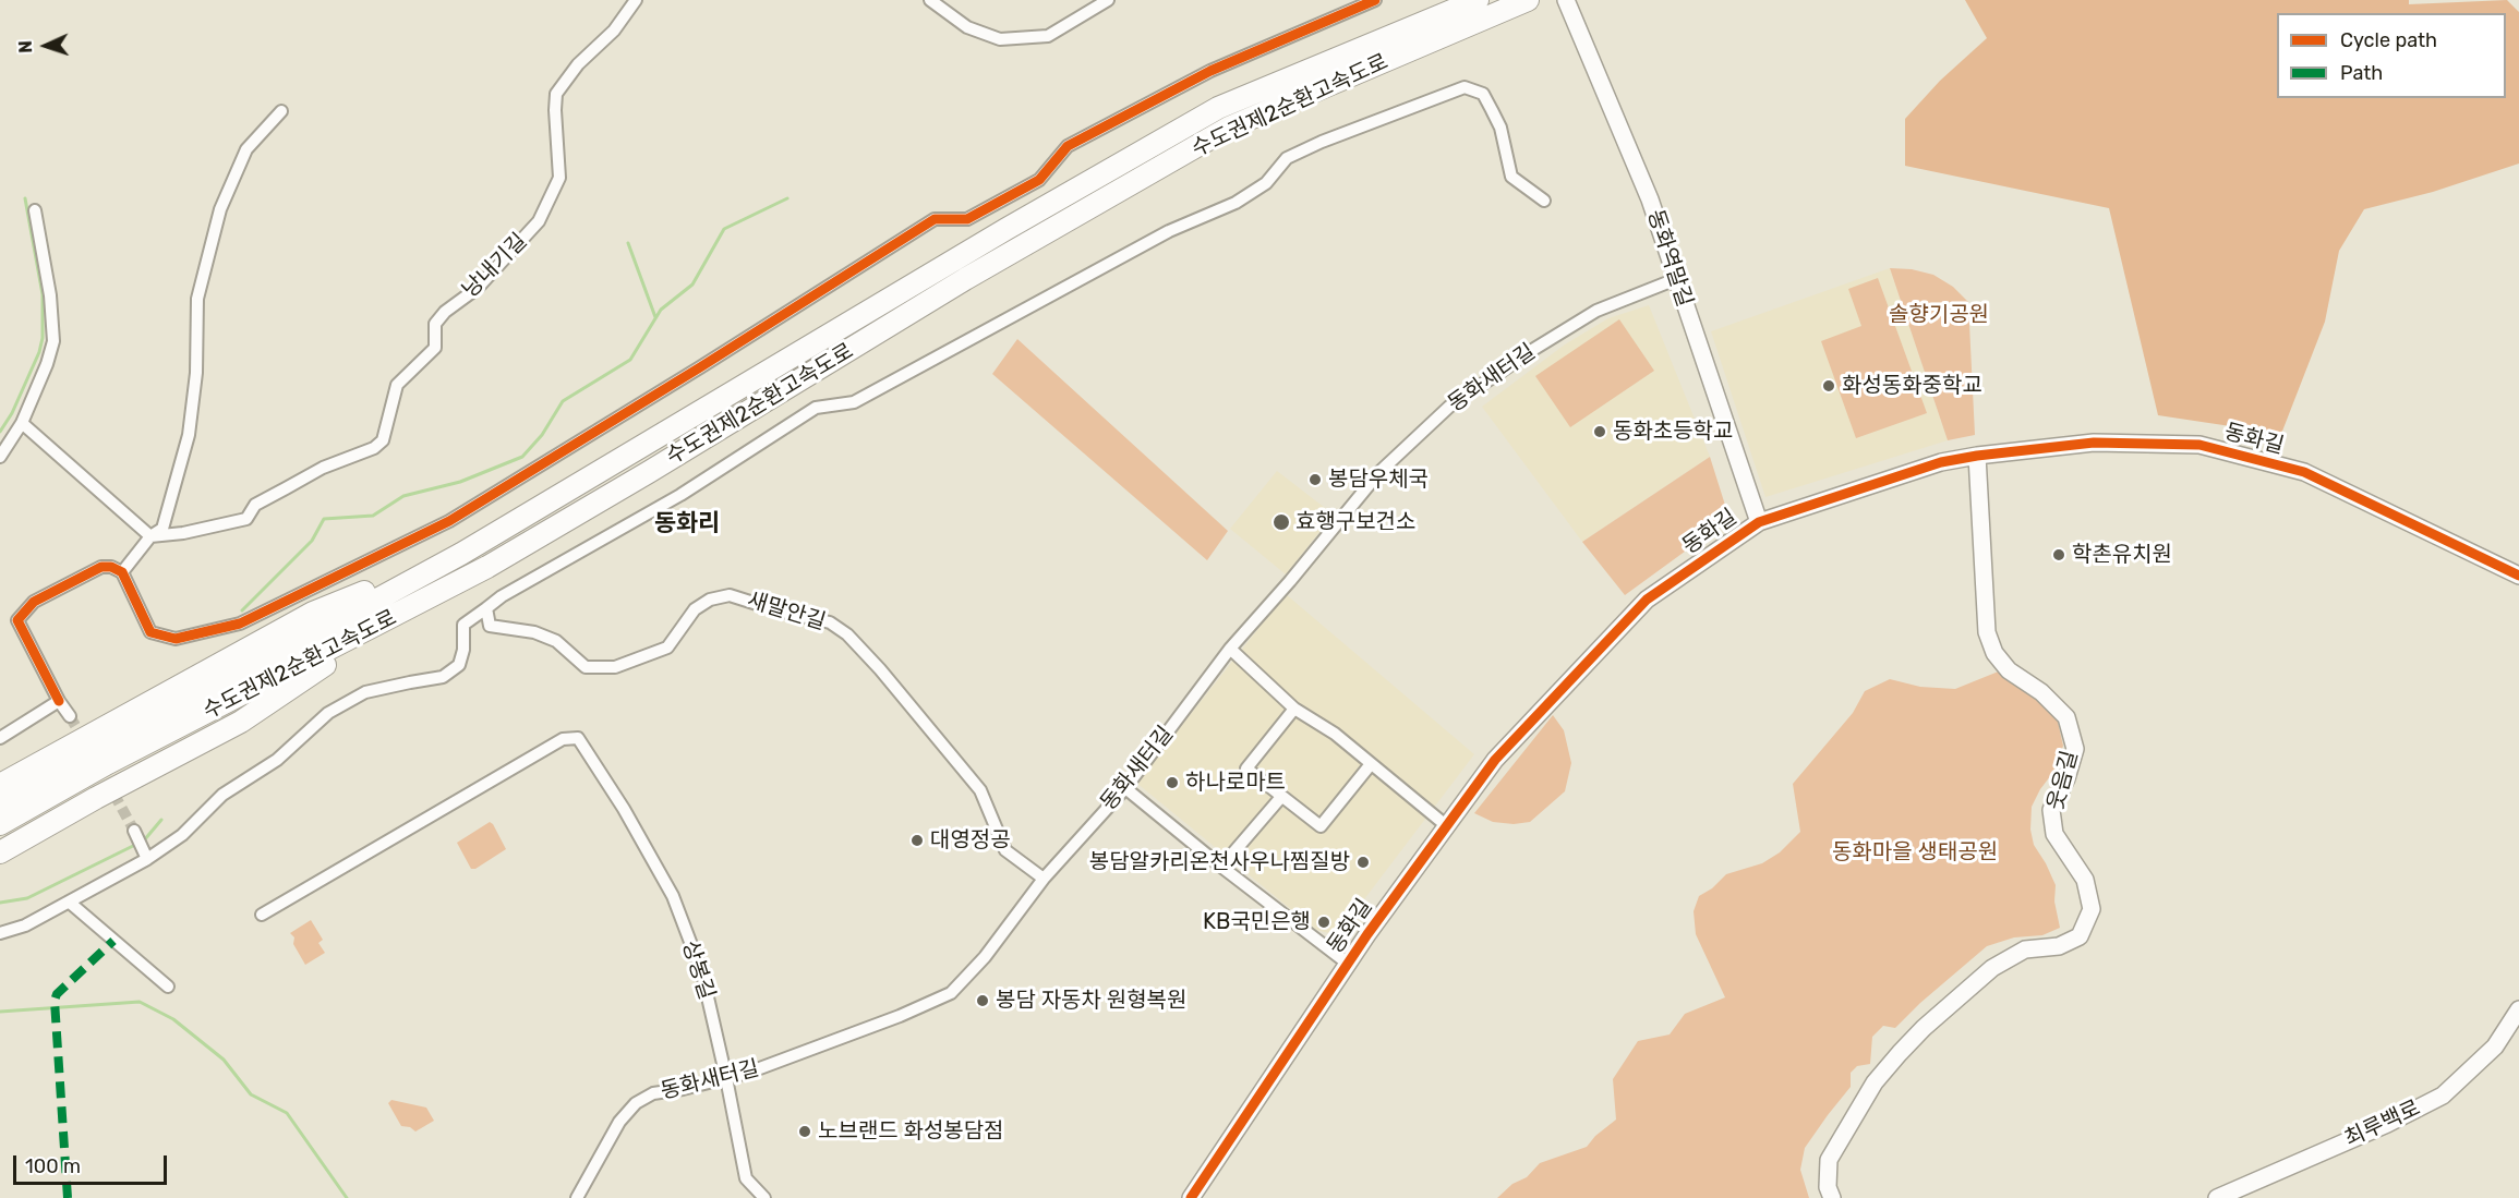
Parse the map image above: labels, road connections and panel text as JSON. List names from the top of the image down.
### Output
{
  "streets": {
    "highway": ["수도권제2순환고속도로"],
    "street": [
      "동화역말길",
      "낭내기길",
      "동화새터길",
      "동화길",
      "새말안길",
      "웃음길",
      "상봉길",
      "최루백로"
    ]
  },
  "crossings": [
    ["동화역말길", "동화새터길"],
    ["동화역말길", "동화길"],
    ["동화새터길", "새말안길"],
    ["동화새터길", "상봉길"],
    ["동화길", "웃음길"]
  ],
  "districts": ["동화리"],
  "parks": ["솔향기공원", "동화마을 생태공원"],
  "places": [
    "화성동화중학교",
    "동화초등학교",
    "봉담우체국",
    "효행구보건소",
    "학촌유치원",
    "하나로마트",
    "대영정공",
    "봉담알카리온천사우나찜질방",
    "KB국민은행",
    "봉담 자동차 원형복원",
    "노브랜드 화성봉담점"
  ],
  "legend": ["Cycle path", "Path"],
  "scale_bar": "100 m",
  "north": "left"
}
